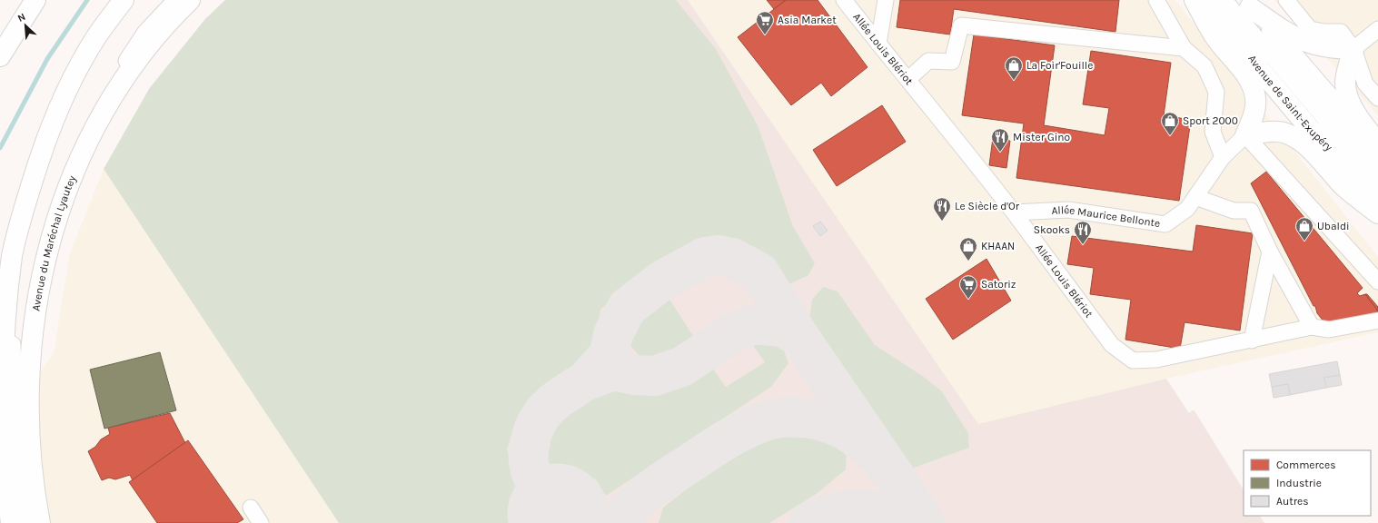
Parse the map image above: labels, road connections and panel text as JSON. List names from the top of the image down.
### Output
{
  "streets": {
    "main road": ["Avenue de Saint-Exupéry", "Avenue du Maréchal Lyautey"],
    "street": ["Allée Louis Blériot", "Allée Maurice Bellonte"]
  },
  "crossings": [
    ["Allée Louis Blériot", "Allée Maurice Bellonte"]
  ],
  "places": {
    "supermarket": ["Asia Market", "Satoriz"],
    "shop": [
      "La Foir'Fouille",
      "Sport 2000",
      "Ubaldi",
      "KHAAN"
    ],
    "restaurant": ["Mister Gino", "Le Siècle d'Or", "Skooks"]
  },
  "legend": ["Commerces", "Industrie", "Autres"],
  "north": "top left"
}
